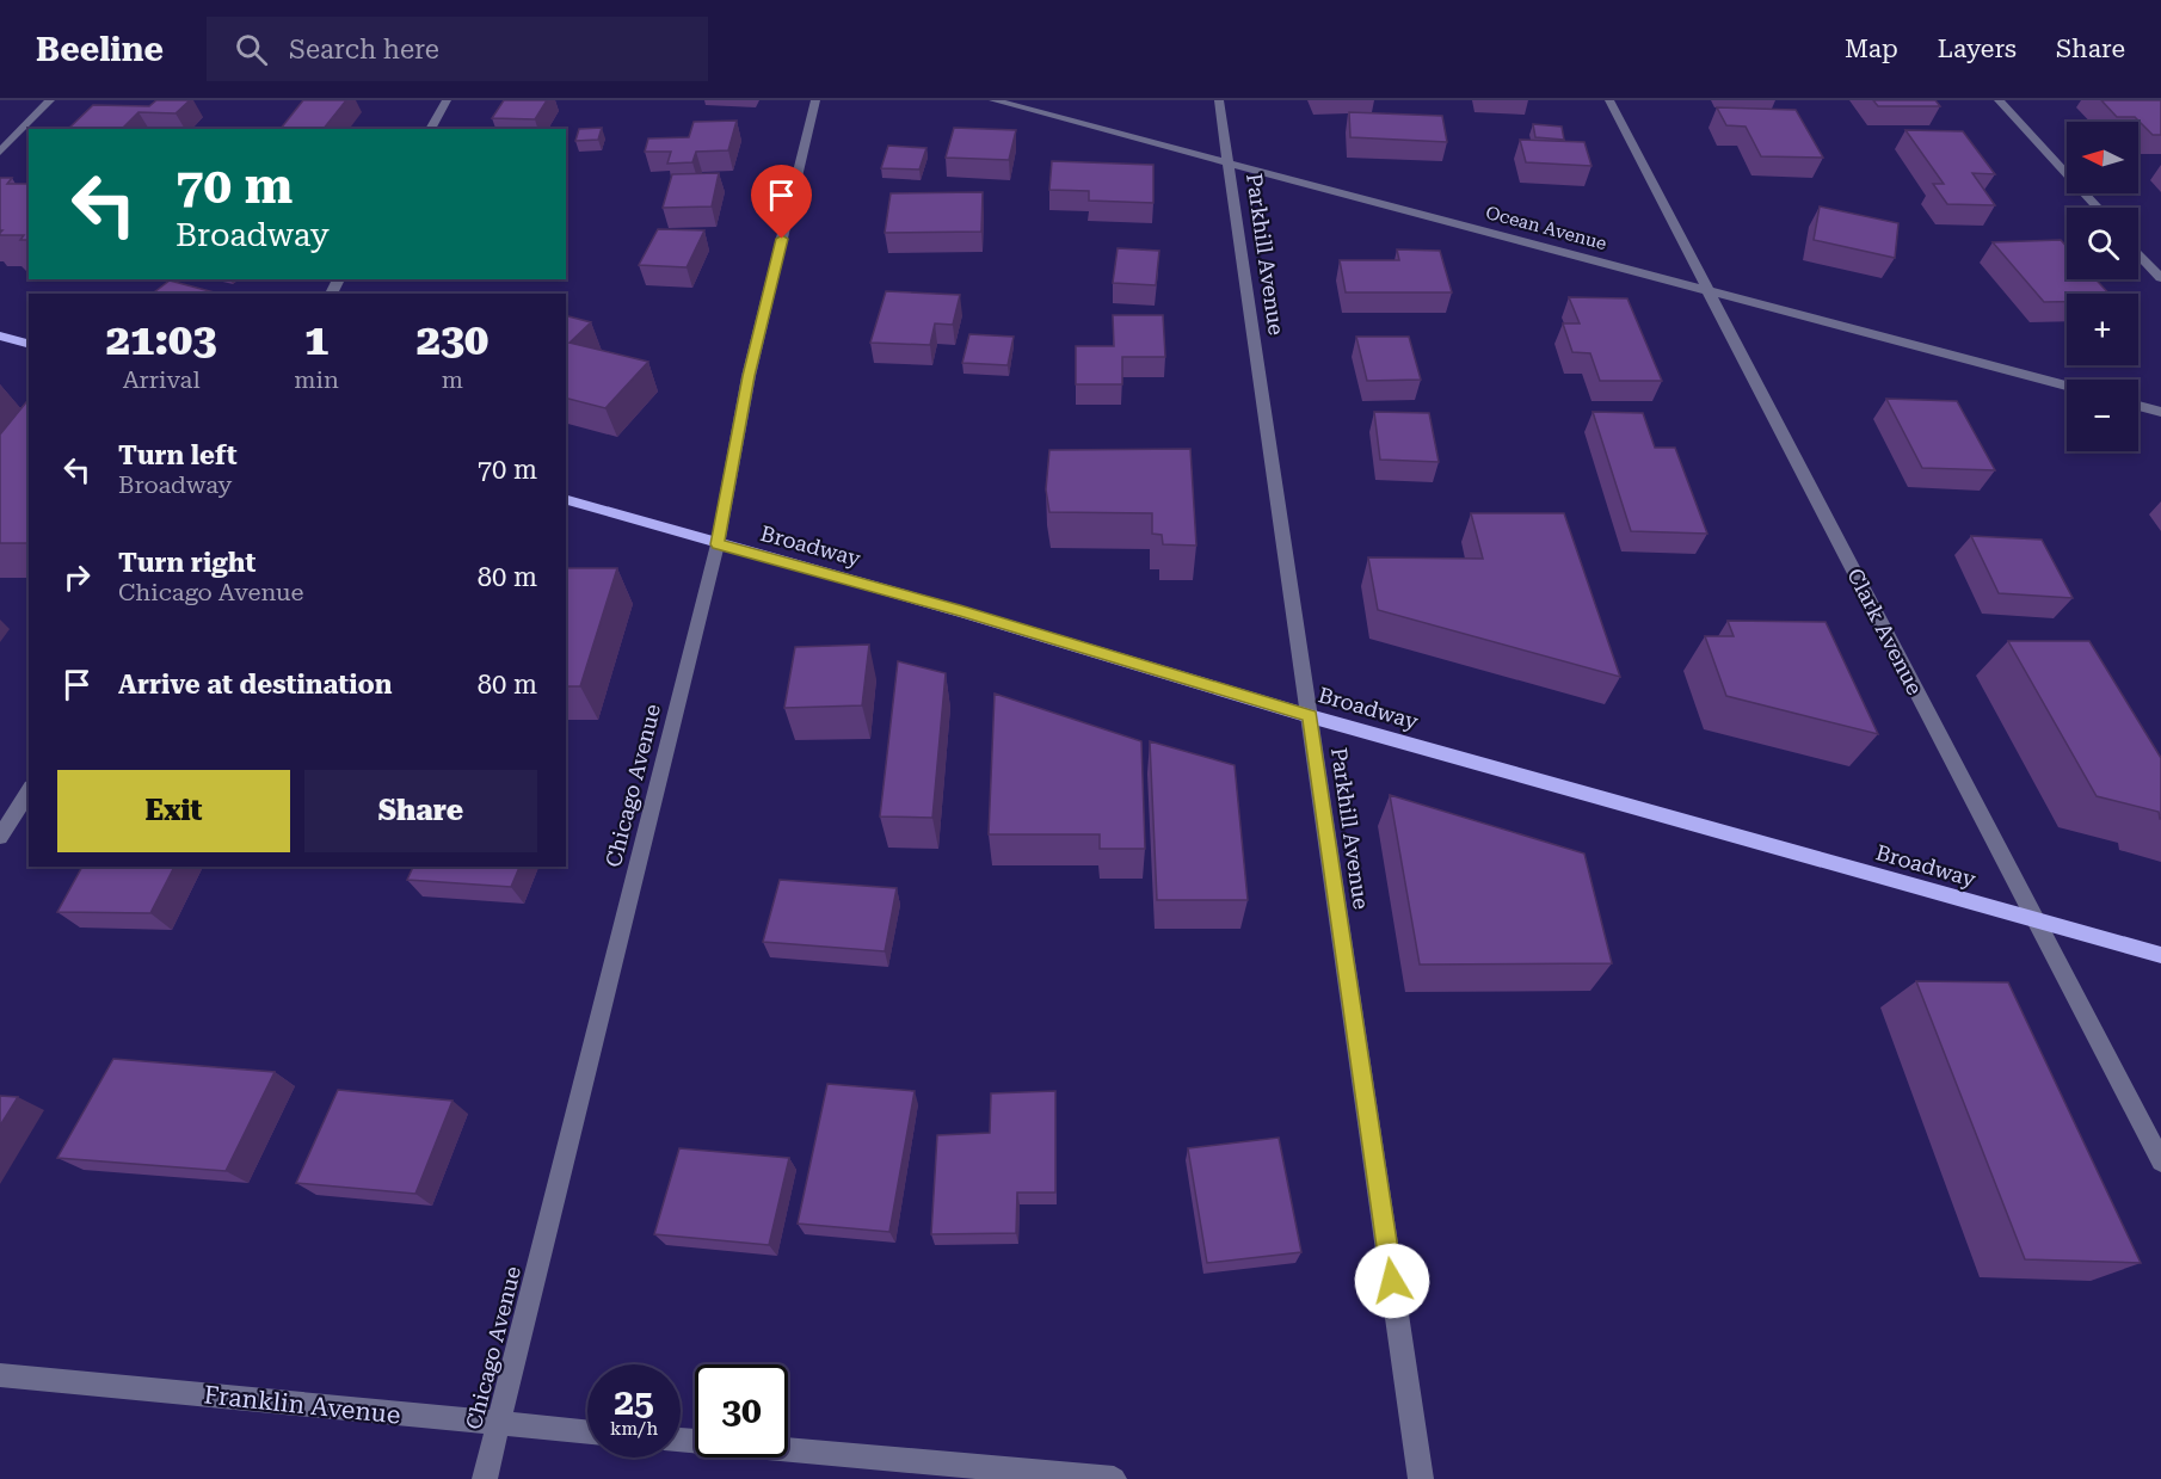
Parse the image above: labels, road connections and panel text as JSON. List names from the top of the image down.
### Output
{
  "streets": {
    "main road": ["Broadway"],
    "street": [
      "Ocean Avenue",
      "Parkhill Avenue",
      "Clark Avenue",
      "Chicago Avenue",
      "Franklin Avenue"
    ]
  },
  "crossings": [
    ["Ocean Avenue", "Parkhill Avenue"],
    ["Ocean Avenue", "Clark Avenue"],
    ["Parkhill Avenue", "Broadway"],
    ["Broadway", "Clark Avenue"],
    ["Broadway", "Chicago Avenue"],
    ["Chicago Avenue", "Franklin Avenue"]
  ],
  "north": "left",
  "page": {
    "header": "Beeline",
    "search": "Search here",
    "nav": ["Map", "Layers", "Share"],
    "map_buttons": ["+", "−"],
    "turn": ["70 m", "Broadway"],
    "eta": [
      "21:03",
      "Arrival",
      "1",
      "min",
      "230",
      "m"
    ],
    "list": [
      {
        "name": "Turn left",
        "note": "Broadway",
        "value": "70 m"
      },
      {
        "name": "Turn right",
        "note": "Chicago Avenue",
        "value": "80 m"
      },
      {
        "name": "Arrive at destination",
        "value": "80 m"
      }
    ],
    "buttons": ["Exit", "Share"],
    "speed": "25 km/h",
    "limit": "30"
  }
}
